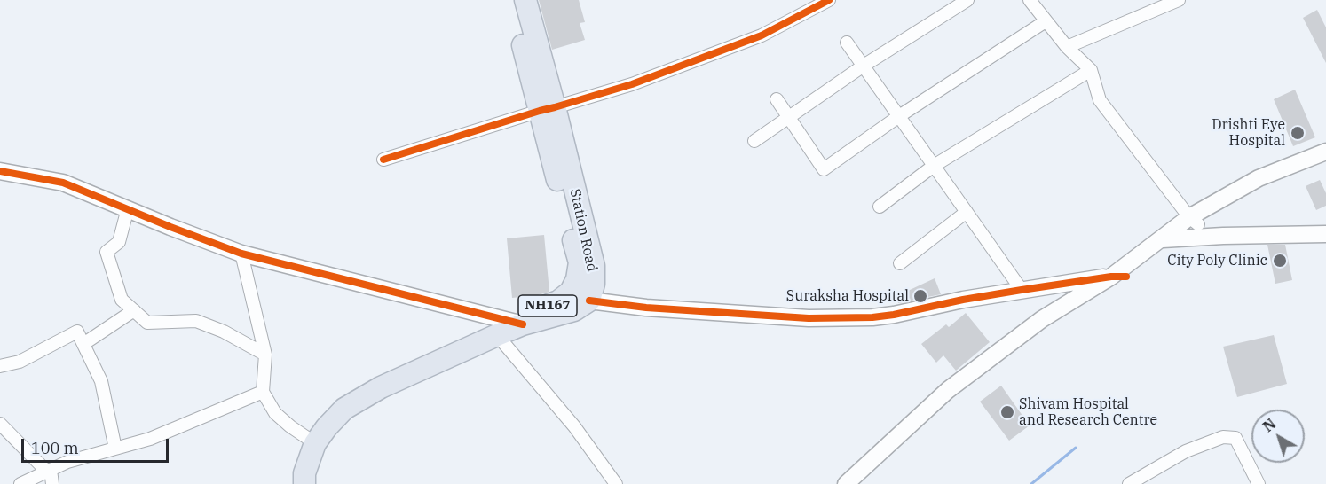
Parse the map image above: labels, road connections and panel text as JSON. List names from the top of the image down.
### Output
{
  "streets": {
    "highway": ["Station Road", "NH167"]
  },
  "places": [
    "Drishti Eye Hospital",
    "City Poly Clinic",
    "Suraksha Hospital",
    "Shivam Hospital and Research Centre"
  ],
  "scale_bar": "100 m",
  "north": "top left"
}
